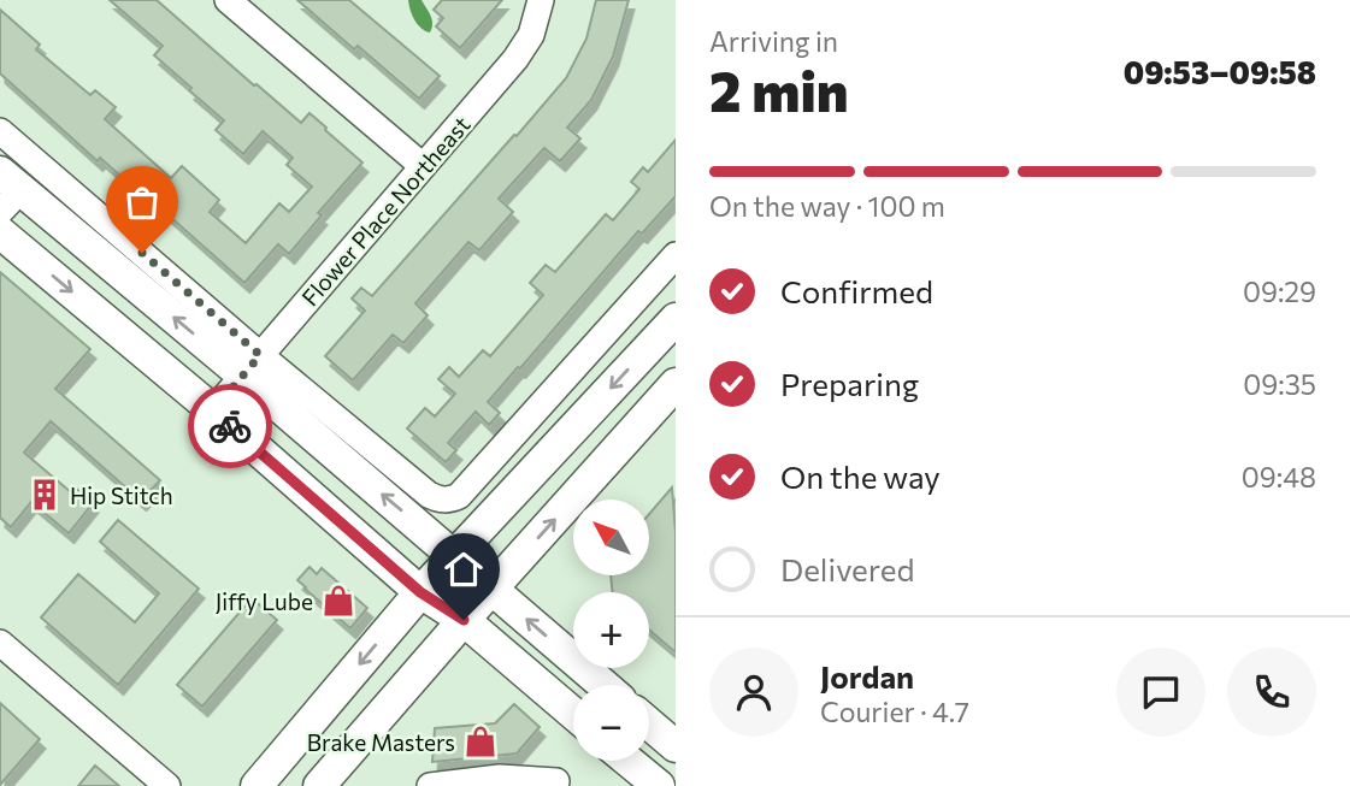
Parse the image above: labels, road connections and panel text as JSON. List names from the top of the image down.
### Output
{
  "streets": {
    "street": ["Flower Place Northeast"]
  },
  "places": {
    "building": ["Hip Stitch"],
    "shop": ["Jiffy Lube", "Brake Masters"]
  },
  "north": "top left",
  "page": {
    "heading": ["2 min", "Arriving in", "09:53–09:58"],
    "panel": ["Jordan", "Courier · 4.7"],
    "bar": "On the way · 100 m",
    "list": [
      ["Confirmed", "09:29"],
      ["Preparing", "09:35"],
      ["On the way", "09:48"],
      "Delivered"
    ],
    "map_buttons": ["+", "−"]
  }
}
